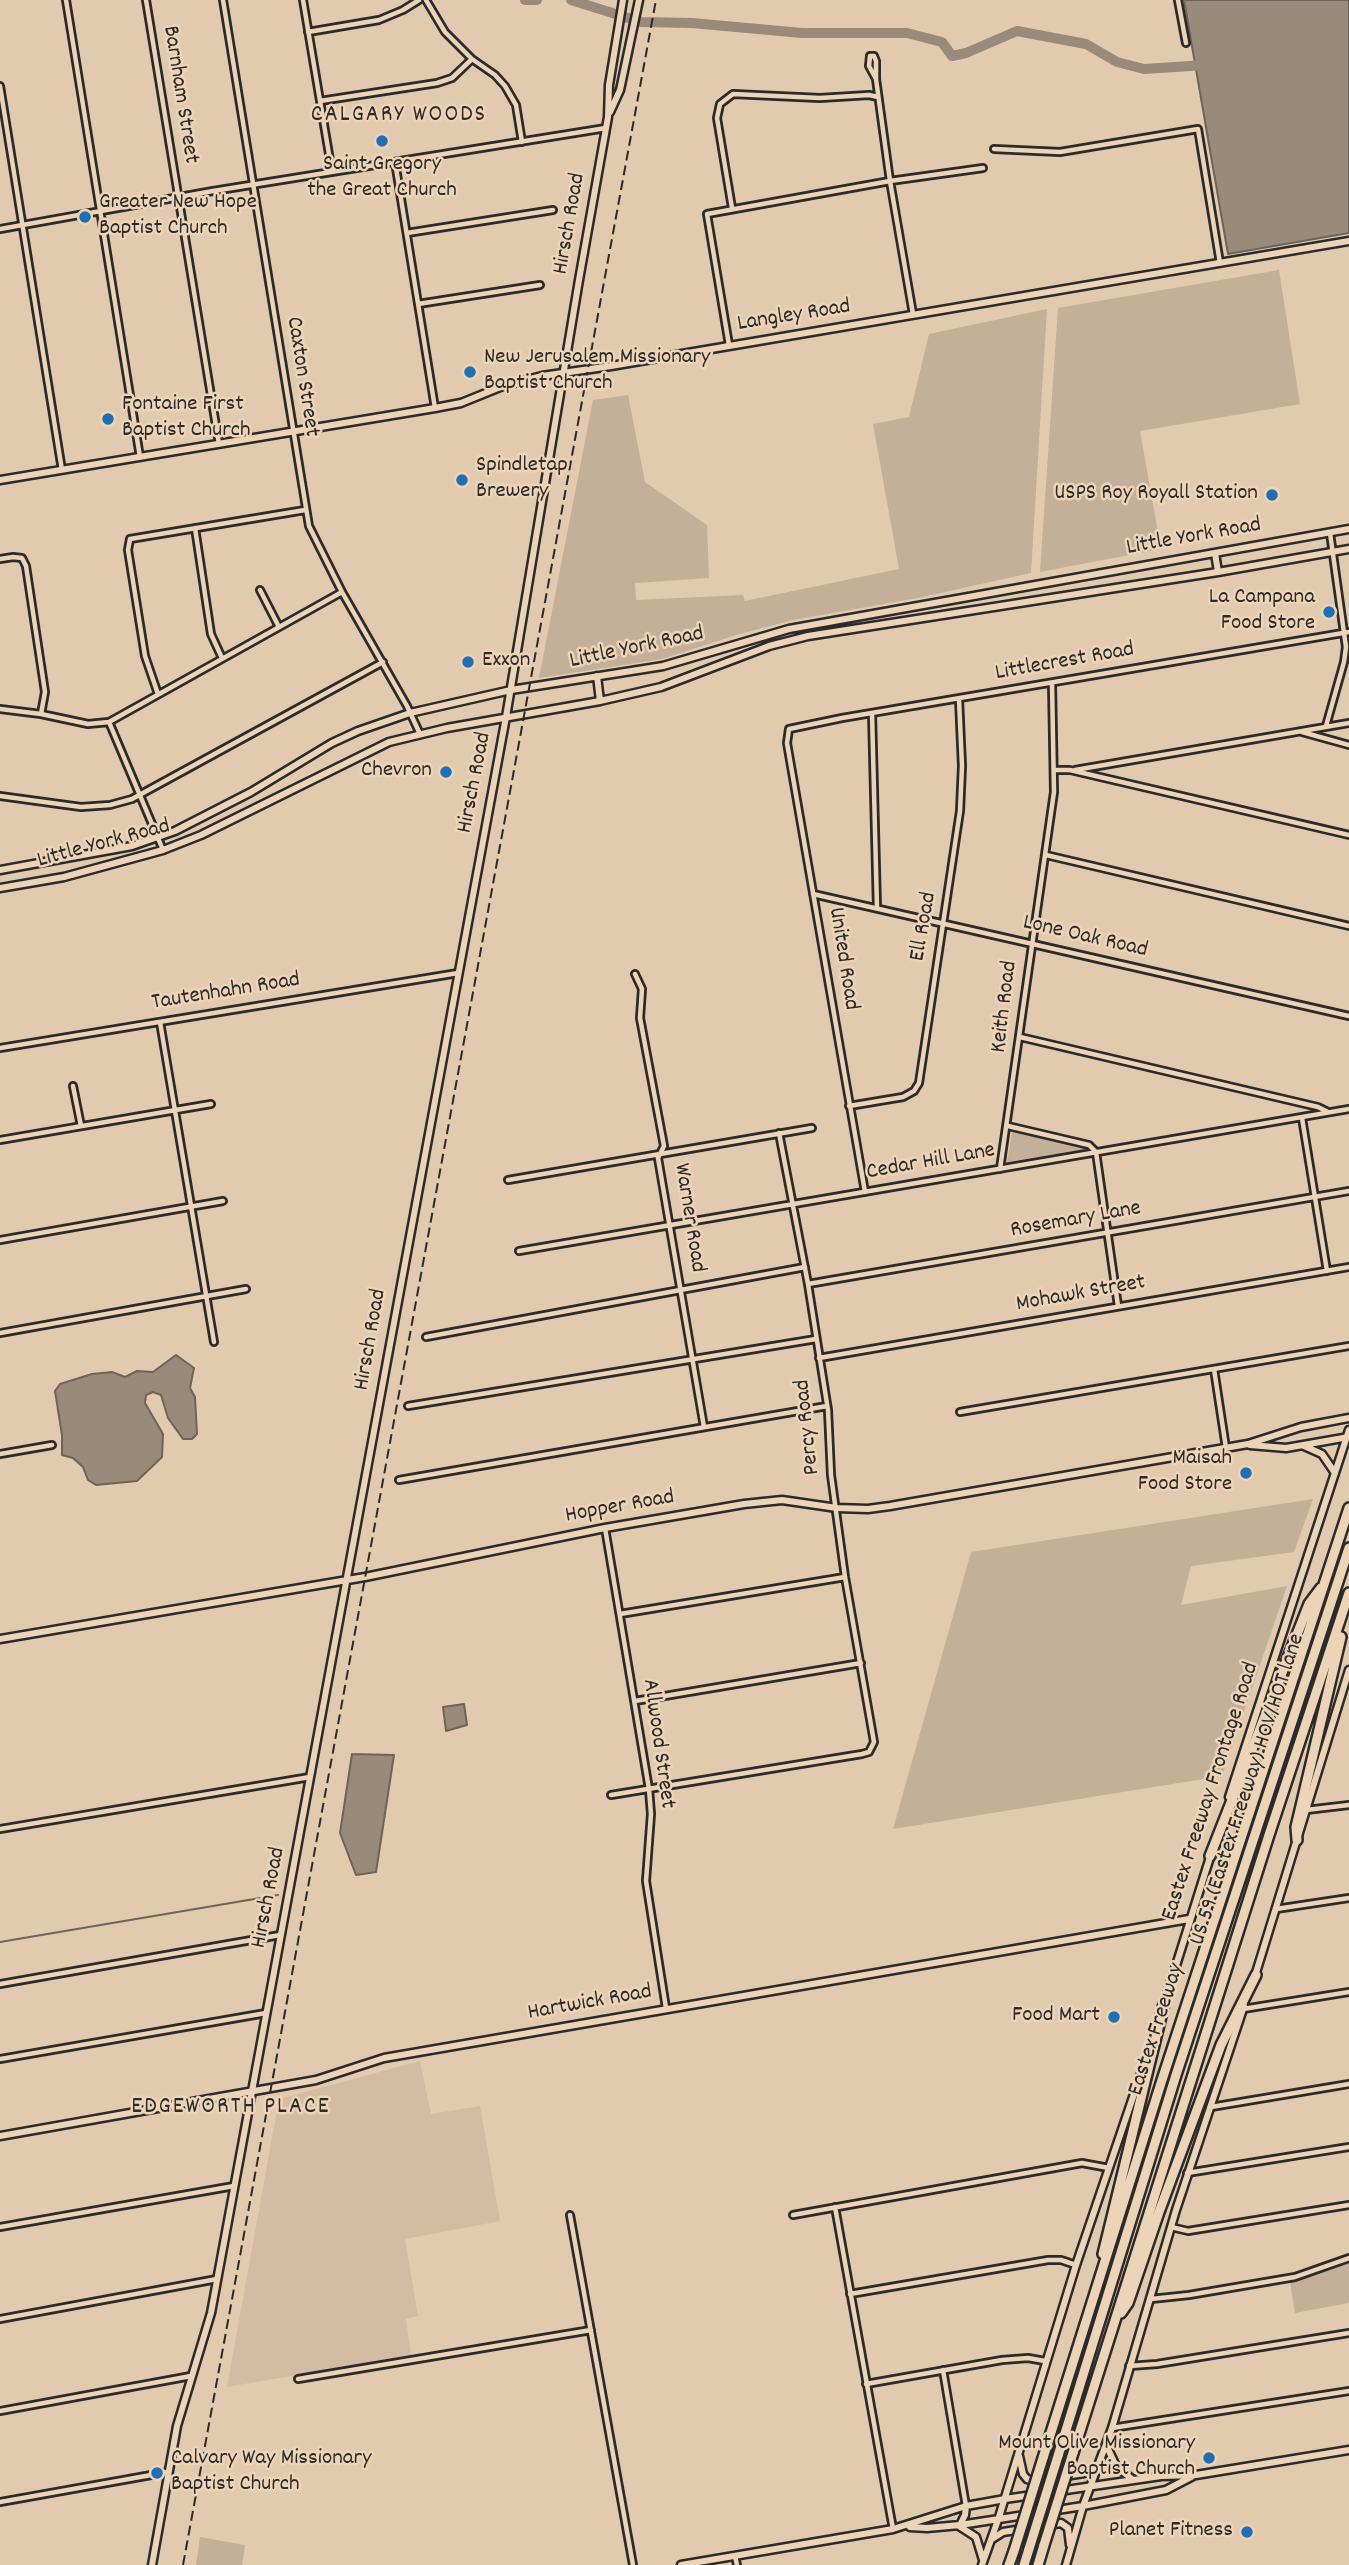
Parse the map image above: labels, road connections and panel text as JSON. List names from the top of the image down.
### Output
{
  "streets": {
    "highway": ["US 59 (Eastex Freeway) HOV/HOT lane", "Eastex Freeway"],
    "main road": [
      "Hirsch Road",
      "Langley Road",
      "Little York Road",
      "Hopper Road",
      "Eastex Freeway Frontage Road",
      "Hartwick Road"
    ],
    "street": [
      "Barnham Street",
      "Caxton Street",
      "Littlecrest Road",
      "Ell Road",
      "Lone Oak Road",
      "United Road",
      "Tautenhahn Road",
      "Keith Road",
      "Cedar Hill Lane",
      "Warner Road",
      "Rosemary Lane",
      "Mohawk Street",
      "Percy Road",
      "Allwood Street"
    ]
  },
  "crossings": [
    ["Barnham Street", "Langley Road"],
    ["Hirsch Road", "Langley Road"],
    ["Hirsch Road", "Little York Road"],
    ["Hirsch Road", "Tautenhahn Road"],
    ["Hirsch Road", "Hopper Road"],
    ["Hirsch Road", "Hartwick Road"],
    ["Langley Road", "Caxton Street"],
    ["Caxton Street", "Little York Road"],
    ["Littlecrest Road", "Ell Road"],
    ["Littlecrest Road", "United Road"],
    ["Littlecrest Road", "Keith Road"],
    ["Ell Road", "Lone Oak Road"],
    ["Ell Road", "United Road"],
    ["Lone Oak Road", "United Road"],
    ["Lone Oak Road", "Keith Road"],
    ["United Road", "Cedar Hill Lane"],
    ["Keith Road", "Cedar Hill Lane"],
    ["Cedar Hill Lane", "Warner Road"],
    ["Cedar Hill Lane", "Percy Road"],
    ["Rosemary Lane", "Percy Road"],
    ["Mohawk Street", "Percy Road"],
    ["Percy Road", "Hopper Road"],
    ["Percy Road", "Allwood Street"],
    ["Hopper Road", "Allwood Street"],
    ["Hopper Road", "Eastex Freeway Frontage Road"],
    ["Allwood Street", "Hartwick Road"],
    ["Eastex Freeway Frontage Road", "Hartwick Road"]
  ],
  "districts": ["CALGARY WOODS", "EDGEWORTH PLACE"],
  "places": [
    "Saint Gregory the Great Church",
    "Greater New Hope Baptist Church",
    "New Jerusalem Missionary Baptist Church",
    "Fontaine First Baptist Church",
    "Spindletap Brewery",
    "USPS Roy Royall Station",
    "La Campana Food Store",
    "Exxon",
    "Chevron",
    "Maisah Food Store",
    "Food Mart",
    "Mount Olive Missionary Baptist Church",
    "Calvary Way Missionary Baptist Church",
    "Planet Fitness"
  ]
}
